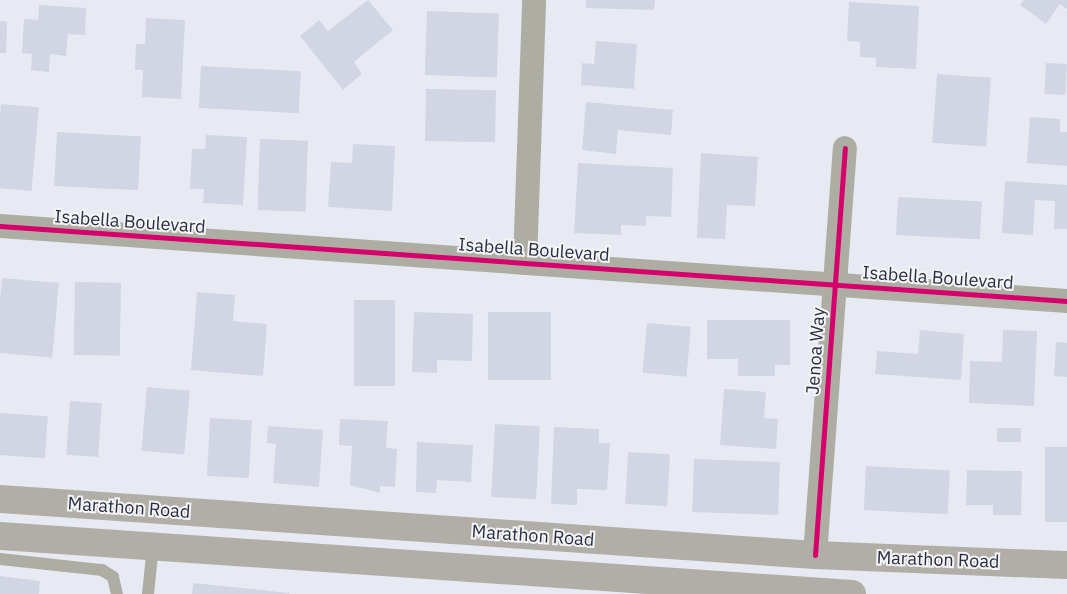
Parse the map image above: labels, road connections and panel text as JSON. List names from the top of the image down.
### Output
{
  "streets": {
    "main road": ["Marathon Road"],
    "street": ["Isabella Boulevard", "Jenoa Way"]
  },
  "crossings": [
    ["Isabella Boulevard", "Jenoa Way"],
    ["Jenoa Way", "Marathon Road"]
  ]
}
